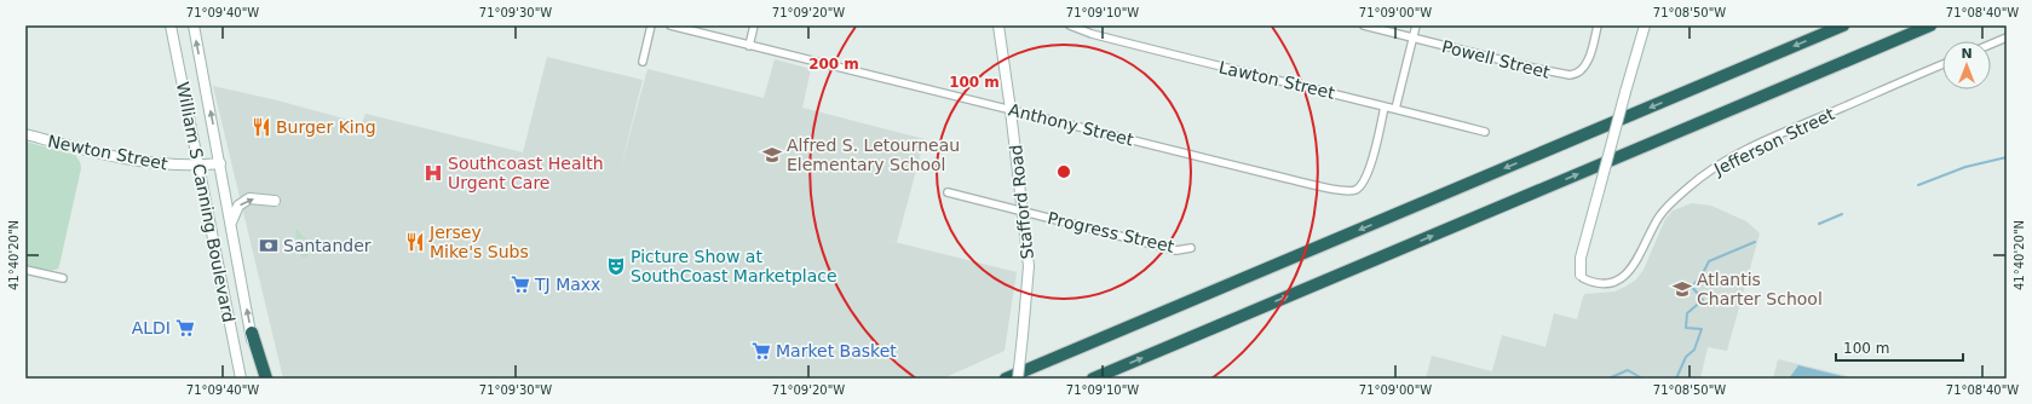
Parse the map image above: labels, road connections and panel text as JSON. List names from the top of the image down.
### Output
{
  "streets": {
    "street": [
      "Powell Street",
      "Lawton Street",
      "Anthony Street",
      "Jefferson Street",
      "Newton Street",
      "William S Canning Boulevard",
      "Stafford Road",
      "Progress Street"
    ]
  },
  "crossings": [
    ["Lawton Street", "Anthony Street"],
    ["Anthony Street", "Stafford Road"],
    ["Newton Street", "William S Canning Boulevard"],
    ["Stafford Road", "Progress Street"]
  ],
  "places": {
    "restaurant": ["Burger King", "Jersey Mike's Subs"],
    "school or university": ["Alfred S. Letourneau Elementary School", "Atlantis Charter School"],
    "hospital": ["Southcoast Health Urgent Care"],
    "bank": ["Santander"],
    "theatre": ["Picture Show at SouthCoast Marketplace"],
    "supermarket": ["TJ Maxx", "ALDI", "Market Basket"]
  },
  "scale_bar": "100 m",
  "north": "top",
  "coordinates": [
    "71°09'40\"W",
    "71°09'30\"W",
    "71°09'20\"W",
    "71°09'10\"W",
    "71°09'00\"W",
    "71°08'50\"W",
    "71°08'40\"W",
    "41°40'20\"N"
  ],
  "rings": ["200 m", "100 m"]
}
